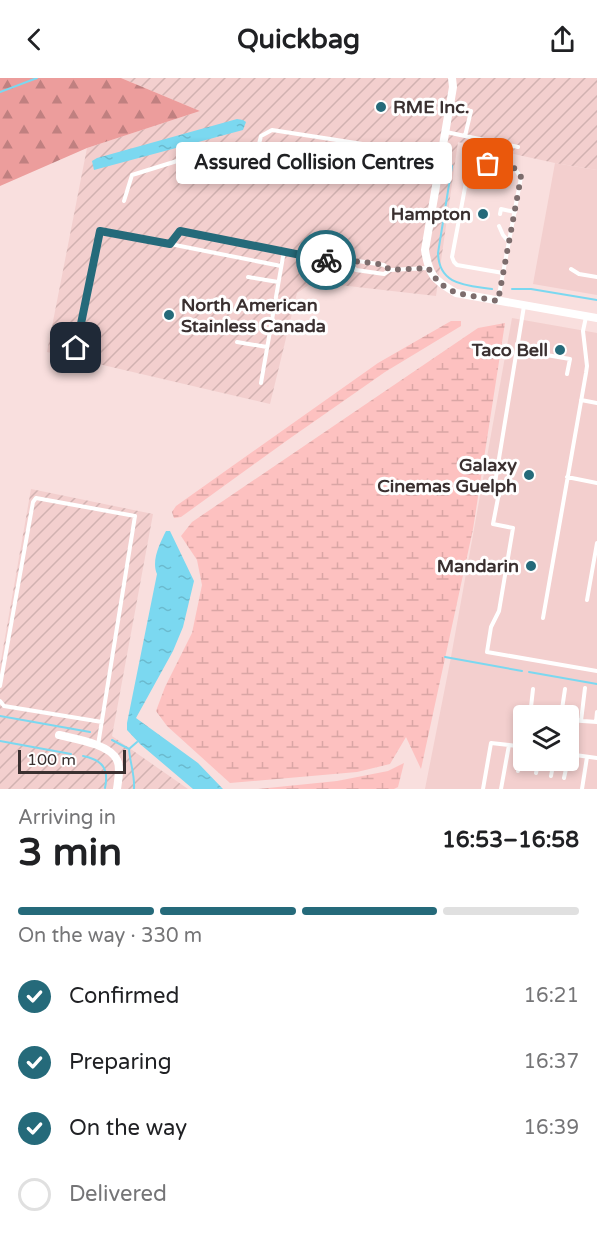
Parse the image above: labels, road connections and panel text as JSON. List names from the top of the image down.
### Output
{
  "places": [
    "RME Inc.",
    "Assured Collision Centres",
    "Hampton",
    "North American Stainless Canada",
    "Taco Bell",
    "Galaxy Cinemas Guelph",
    "Mandarin"
  ],
  "scale_bar": "100 m",
  "page": {
    "header": "Quickbag",
    "bubble": "Assured Collision Centres",
    "scale": "100 m",
    "heading": ["3 min", "Arriving in", "16:53–16:58"],
    "bar": "On the way · 330 m",
    "list": [
      ["Confirmed", "16:21"],
      ["Preparing", "16:37"],
      ["On the way", "16:39"],
      "Delivered"
    ]
  }
}
